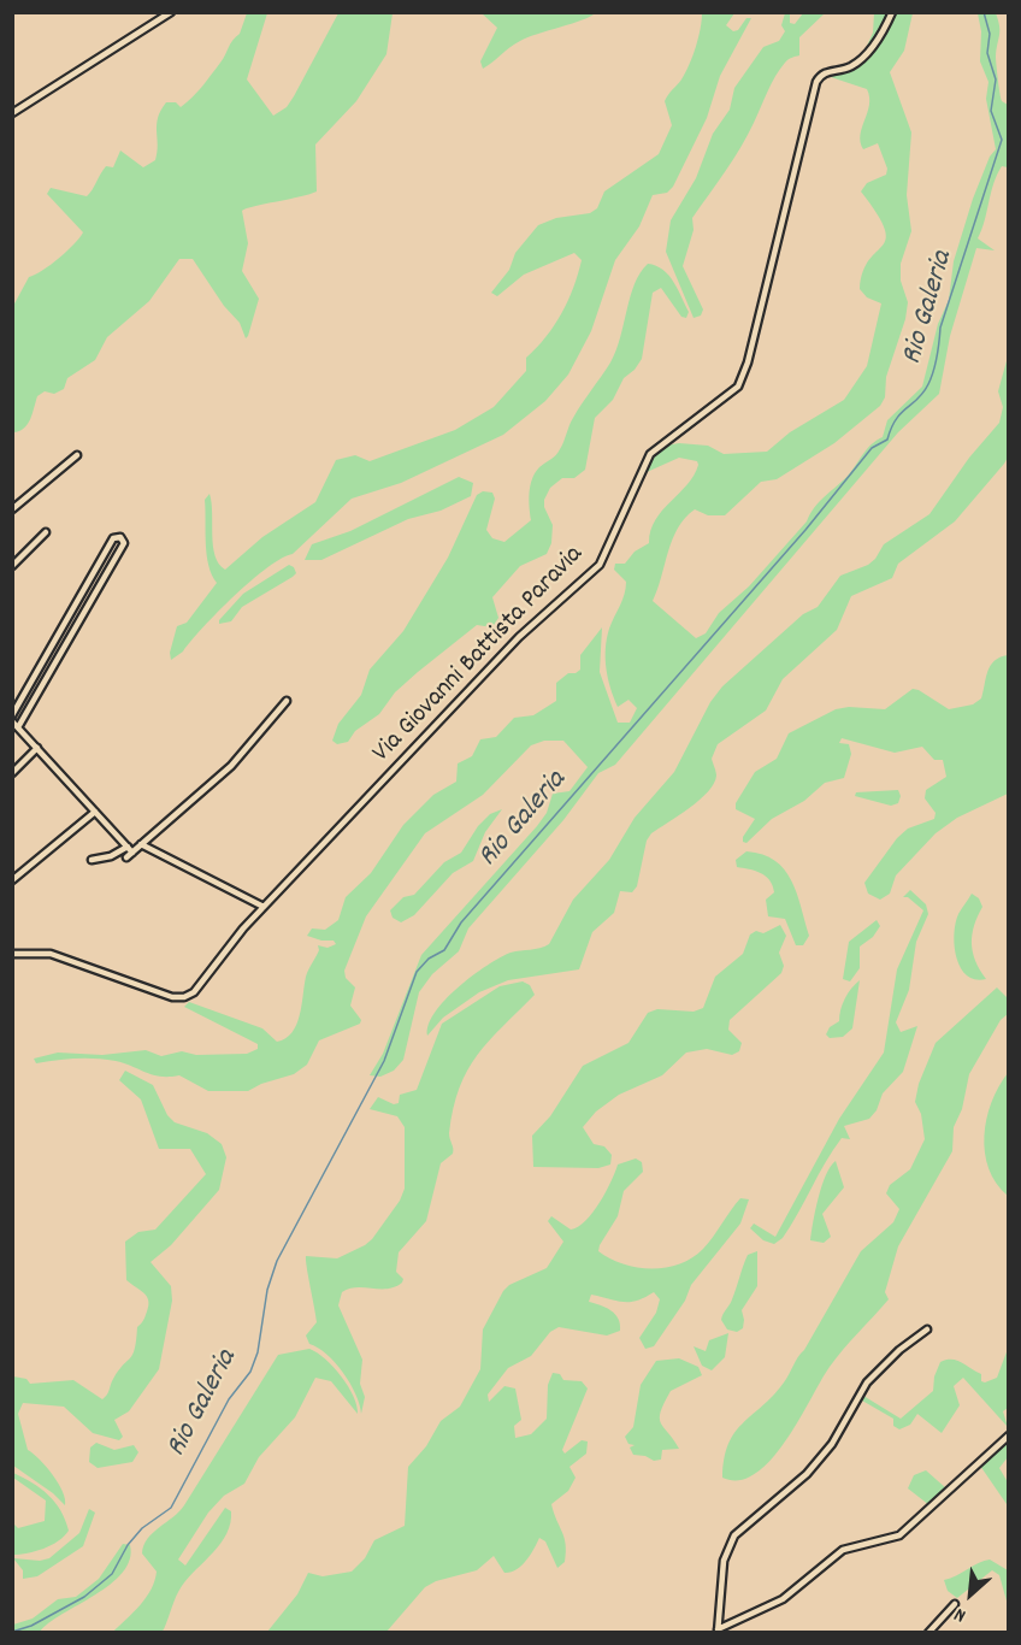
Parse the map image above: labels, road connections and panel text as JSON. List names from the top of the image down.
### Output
{
  "streets": {
    "street": ["Via Giovanni Battista Paravia"]
  },
  "water": ["Rio Galeria"],
  "north": "bottom left"
}
